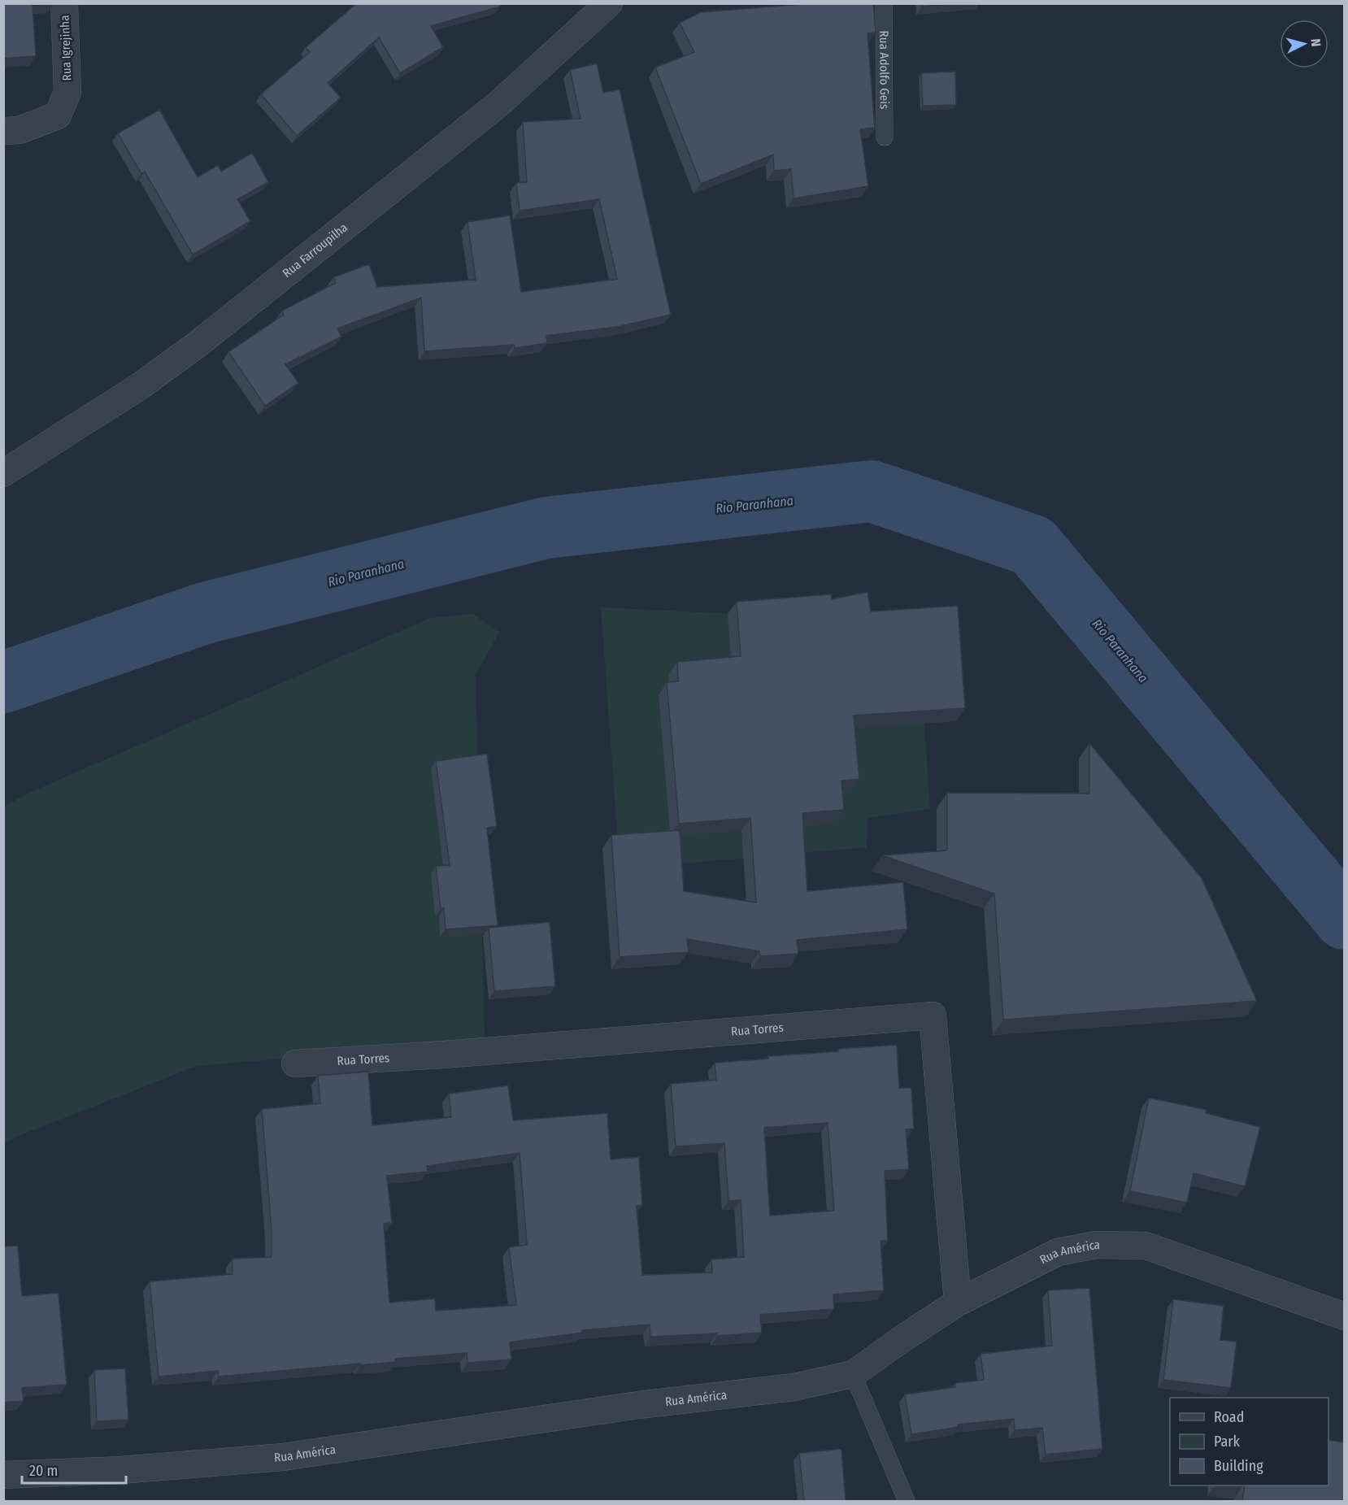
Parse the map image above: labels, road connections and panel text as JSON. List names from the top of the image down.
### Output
{
  "streets": {
    "street": [
      "Rua Igrejinha",
      "Rua Farroupilha",
      "Rua Torres",
      "Rua América"
    ],
    "lane": ["Rua Adolfo Geis"]
  },
  "crossings": [
    ["Rua Torres", "Rua América"]
  ],
  "water": ["Rio Paranhana"],
  "legend": ["Road", "Park", "Building"],
  "scale_bar": "20 m",
  "north": "right"
}
